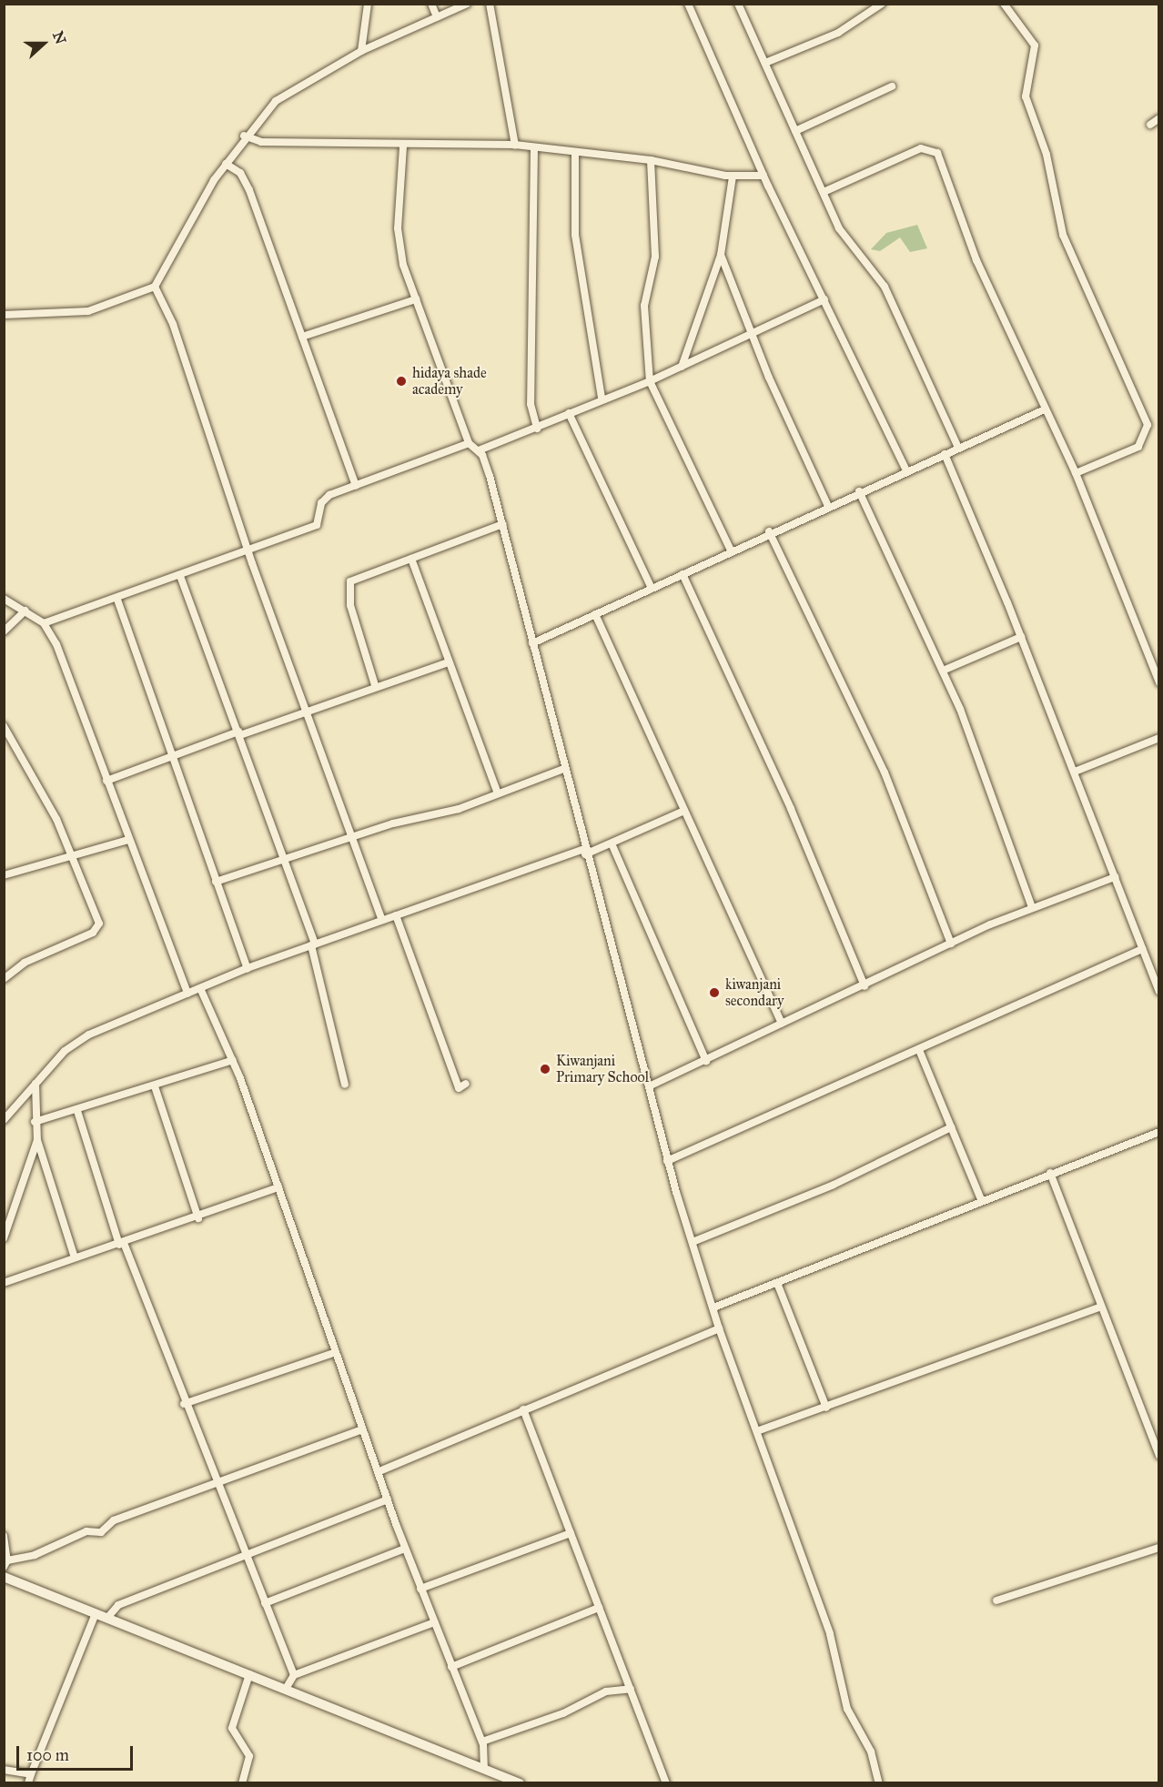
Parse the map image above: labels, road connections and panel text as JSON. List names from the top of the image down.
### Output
{
  "places": ["hidaya shade academy", "kiwanjani secondary", "Kiwanjani Primary School"],
  "scale_bar": "100 m",
  "north": "right"
}
